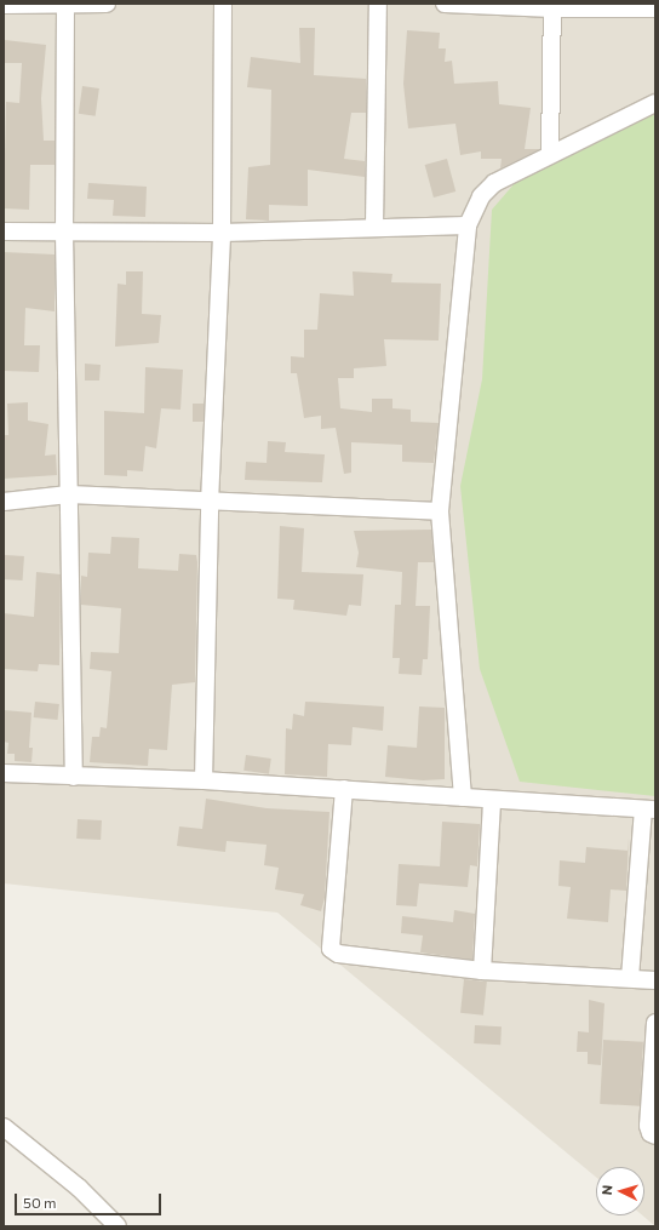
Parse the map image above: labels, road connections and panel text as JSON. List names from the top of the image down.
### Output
{
  "scale_bar": "50 m",
  "north": "left"
}
